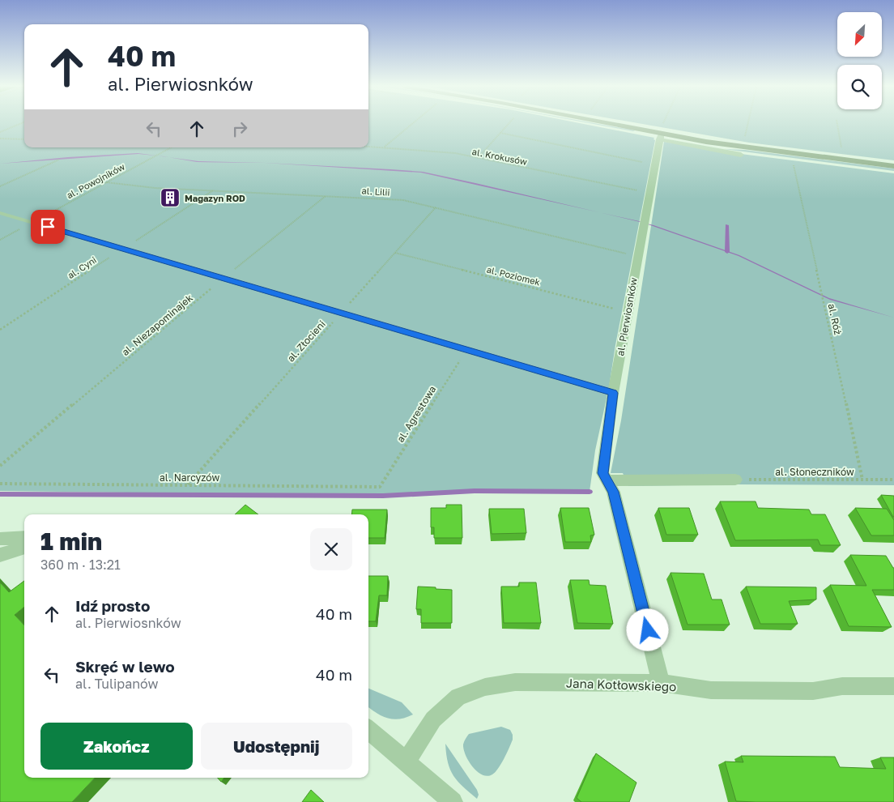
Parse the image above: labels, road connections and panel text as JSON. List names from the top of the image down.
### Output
{
  "streets": {
    "street": ["al. Pierwiosnków", "Jana Kotłowskiego"],
    "path": [
      "al. Krokusów",
      "al. Powojników",
      "al. Lilii",
      "al. Cyni",
      "al. Poziomek",
      "al. Róż",
      "al. Niezapominajek",
      "al. Złocieni",
      "al. Agrestowa",
      "al. Słoneczników",
      "al. Narcyzów"
    ]
  },
  "crossings": [
    ["al. Krokusów", "al. Pierwiosnków"],
    ["al. Powojników", "al. Lilii"],
    ["al. Lilii", "al. Cyni"],
    ["al. Lilii", "al. Pierwiosnków"],
    ["al. Lilii", "al. Niezapominajek"],
    ["al. Lilii", "al. Złocieni"],
    ["al. Poziomek", "al. Pierwiosnków"],
    ["al. Poziomek", "al. Złocieni"],
    ["al. Pierwiosnków", "Jana Kotłowskiego"],
    ["al. Róż", "al. Słoneczników"],
    ["al. Złocieni", "al. Narcyzów"],
    ["al. Agrestowa", "al. Narcyzów"]
  ],
  "places": {
    "building": ["Magazyn ROD"]
  },
  "north": "bottom left",
  "page": {
    "turn": ["40 m", "al. Pierwiosnków"],
    "heading": ["1 min", "360 m · 13:21"],
    "list": [
      {
        "name": "Idź prosto",
        "note": "al. Pierwiosnków",
        "value": "40 m"
      },
      {
        "name": "Skręć w lewo",
        "note": "al. Tulipanów",
        "value": "40 m"
      }
    ],
    "buttons": ["Zakończ", "Udostępnij"]
  }
}
